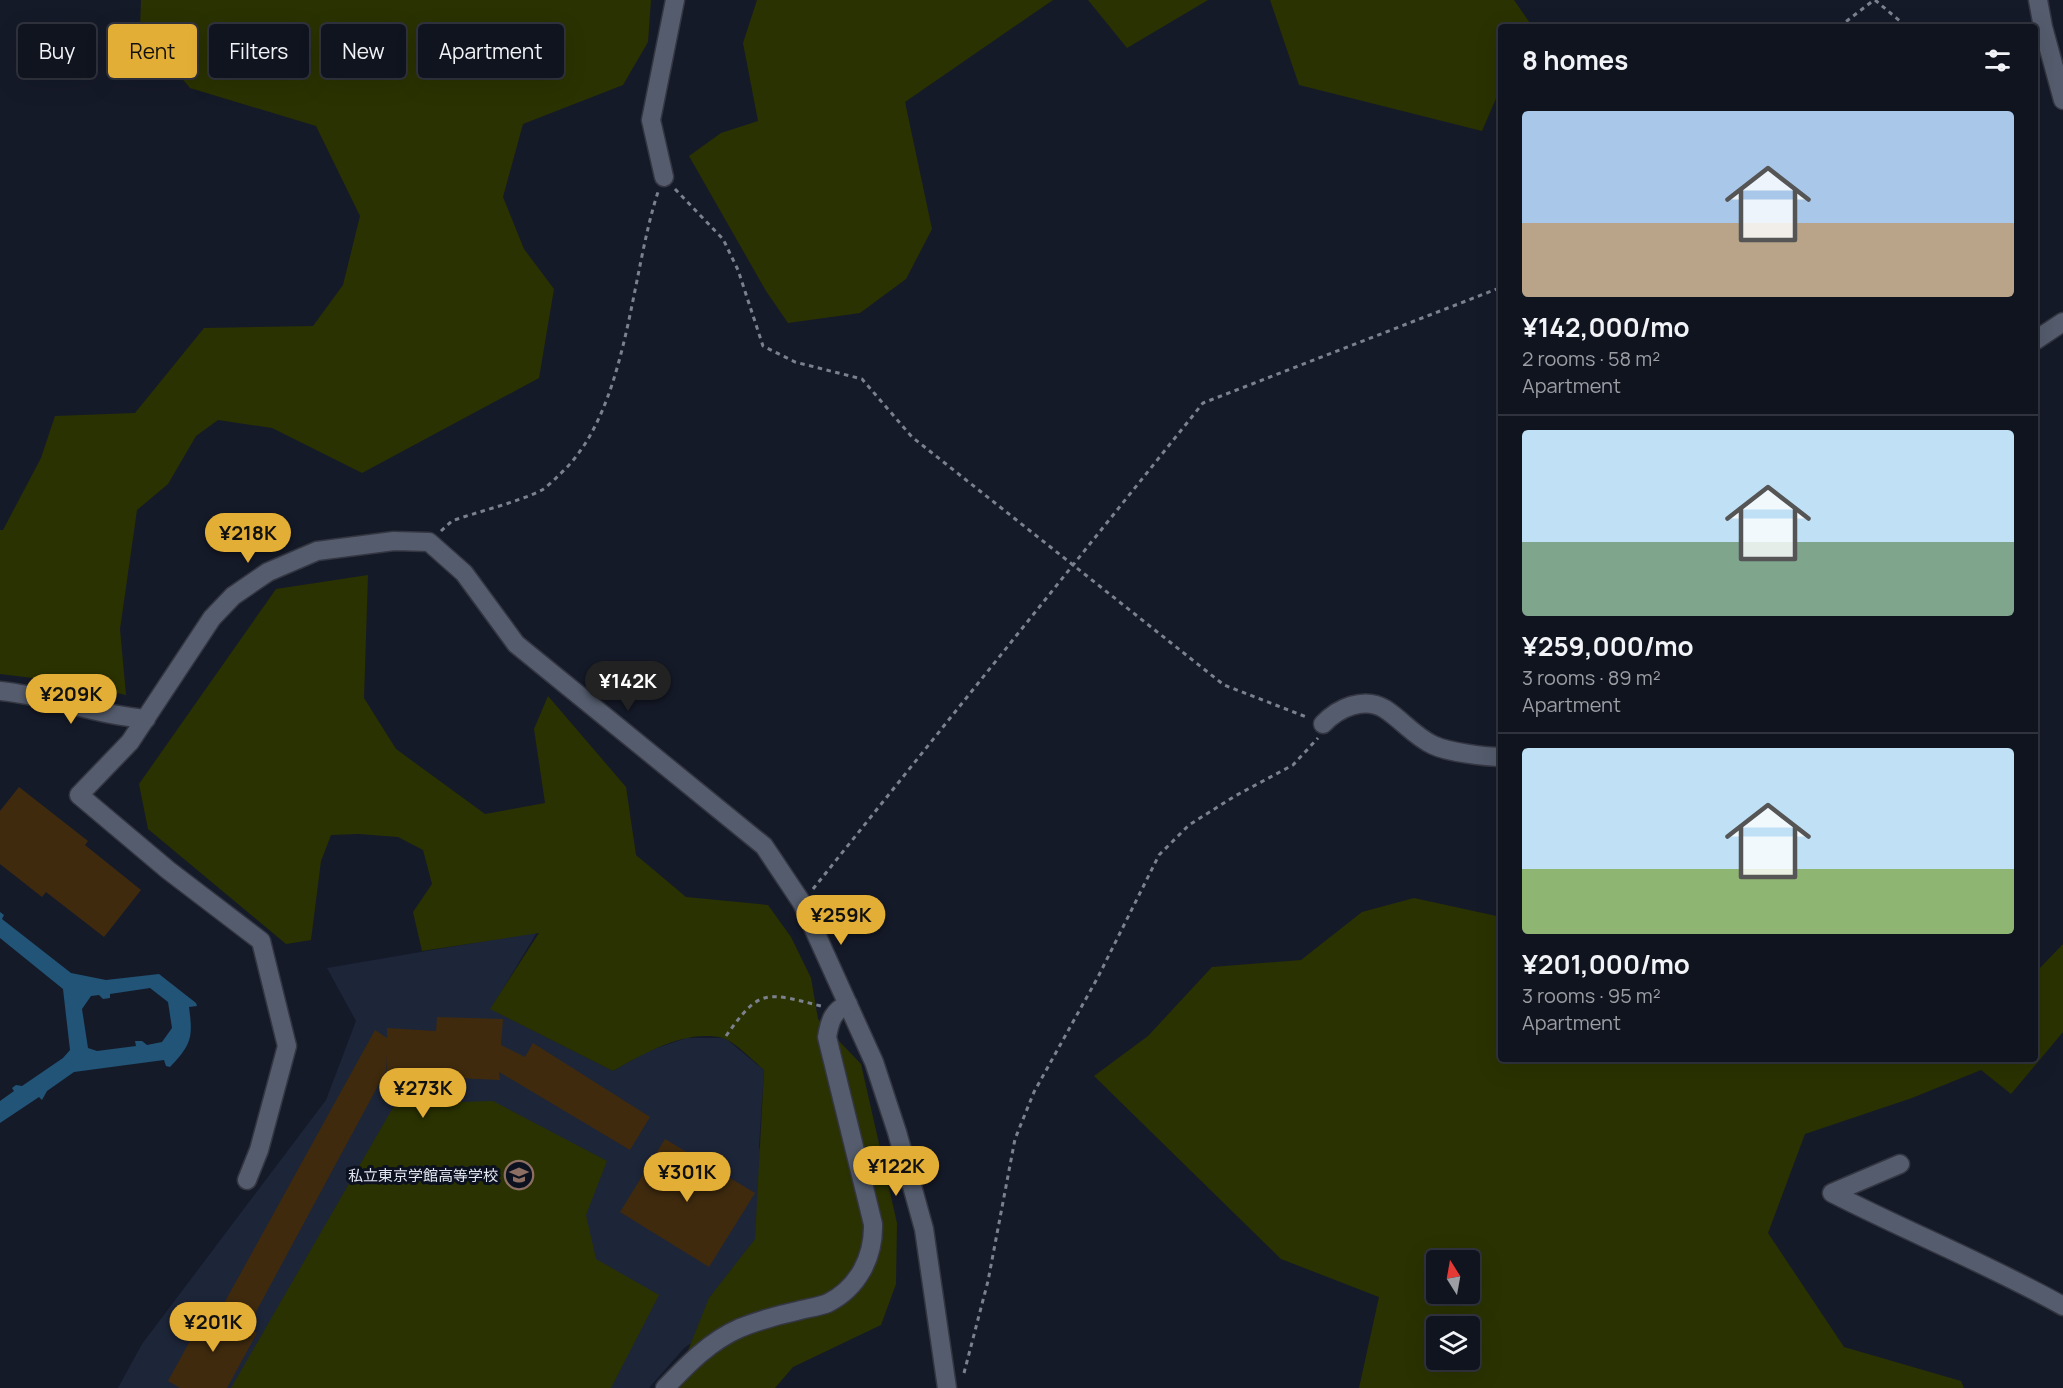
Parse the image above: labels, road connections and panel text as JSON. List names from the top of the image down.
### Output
{
  "places": {
    "school or university": ["私立東京学館高等学校"]
  },
  "north": "top",
  "page": {
    "chip": [
      "Buy",
      "Rent",
      "Filters",
      "New",
      "Apartment"
    ],
    "heading": "8 homes",
    "list": [
      {
        "name": "¥142,000/mo",
        "note": "2 rooms · 58 m² · Apartment"
      },
      {
        "name": "¥259,000/mo",
        "note": "3 rooms · 89 m² · Apartment"
      },
      {
        "name": "¥201,000/mo",
        "note": "3 rooms · 95 m² · Apartment"
      }
    ],
    "price": [
      "¥218K",
      "¥142K",
      "¥209K",
      "¥259K",
      "¥273K",
      "¥122K",
      "¥301K",
      "¥201K"
    ]
  }
}
